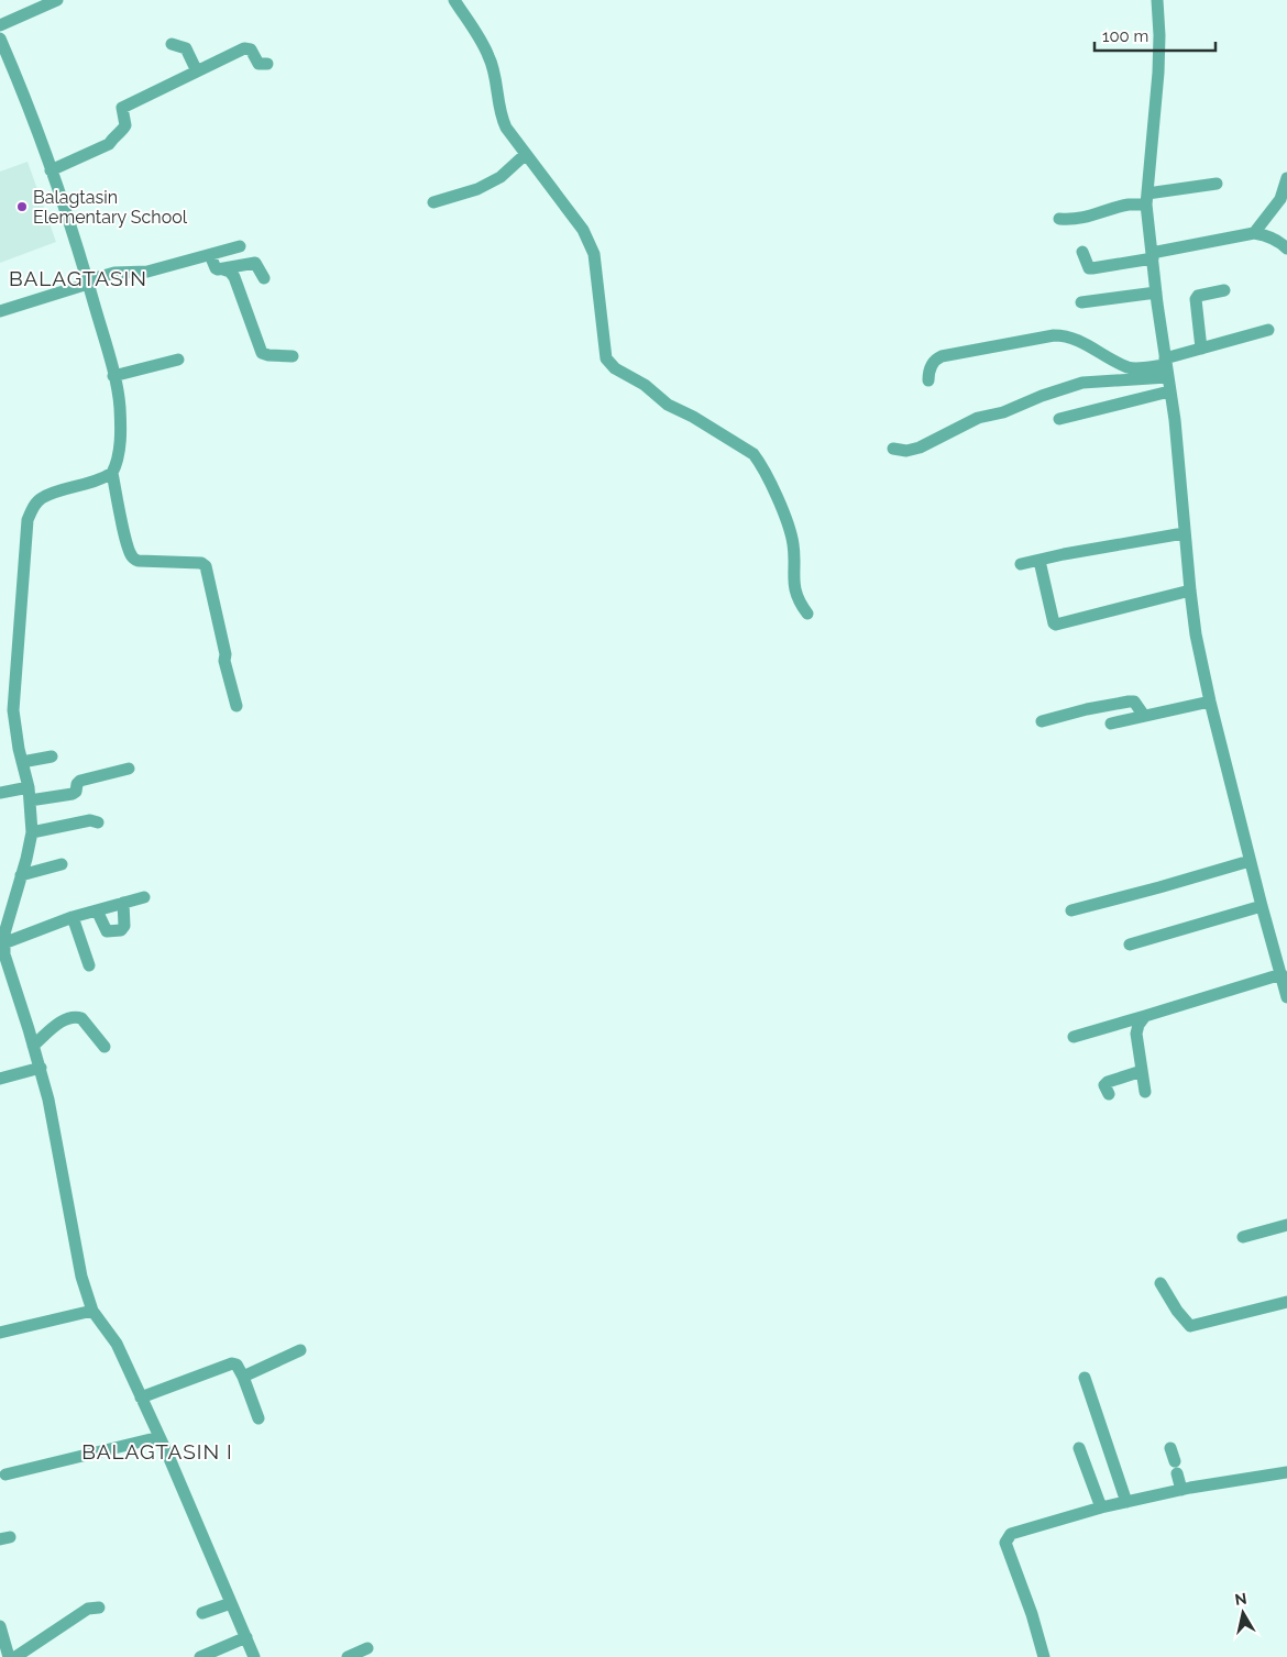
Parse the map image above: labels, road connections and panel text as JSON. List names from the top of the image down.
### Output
{
  "districts": ["BALAGTASIN", "BALAGTASIN I"],
  "places": ["Balagtasin Elementary School"],
  "scale_bar": "100 m",
  "north": "top"
}
